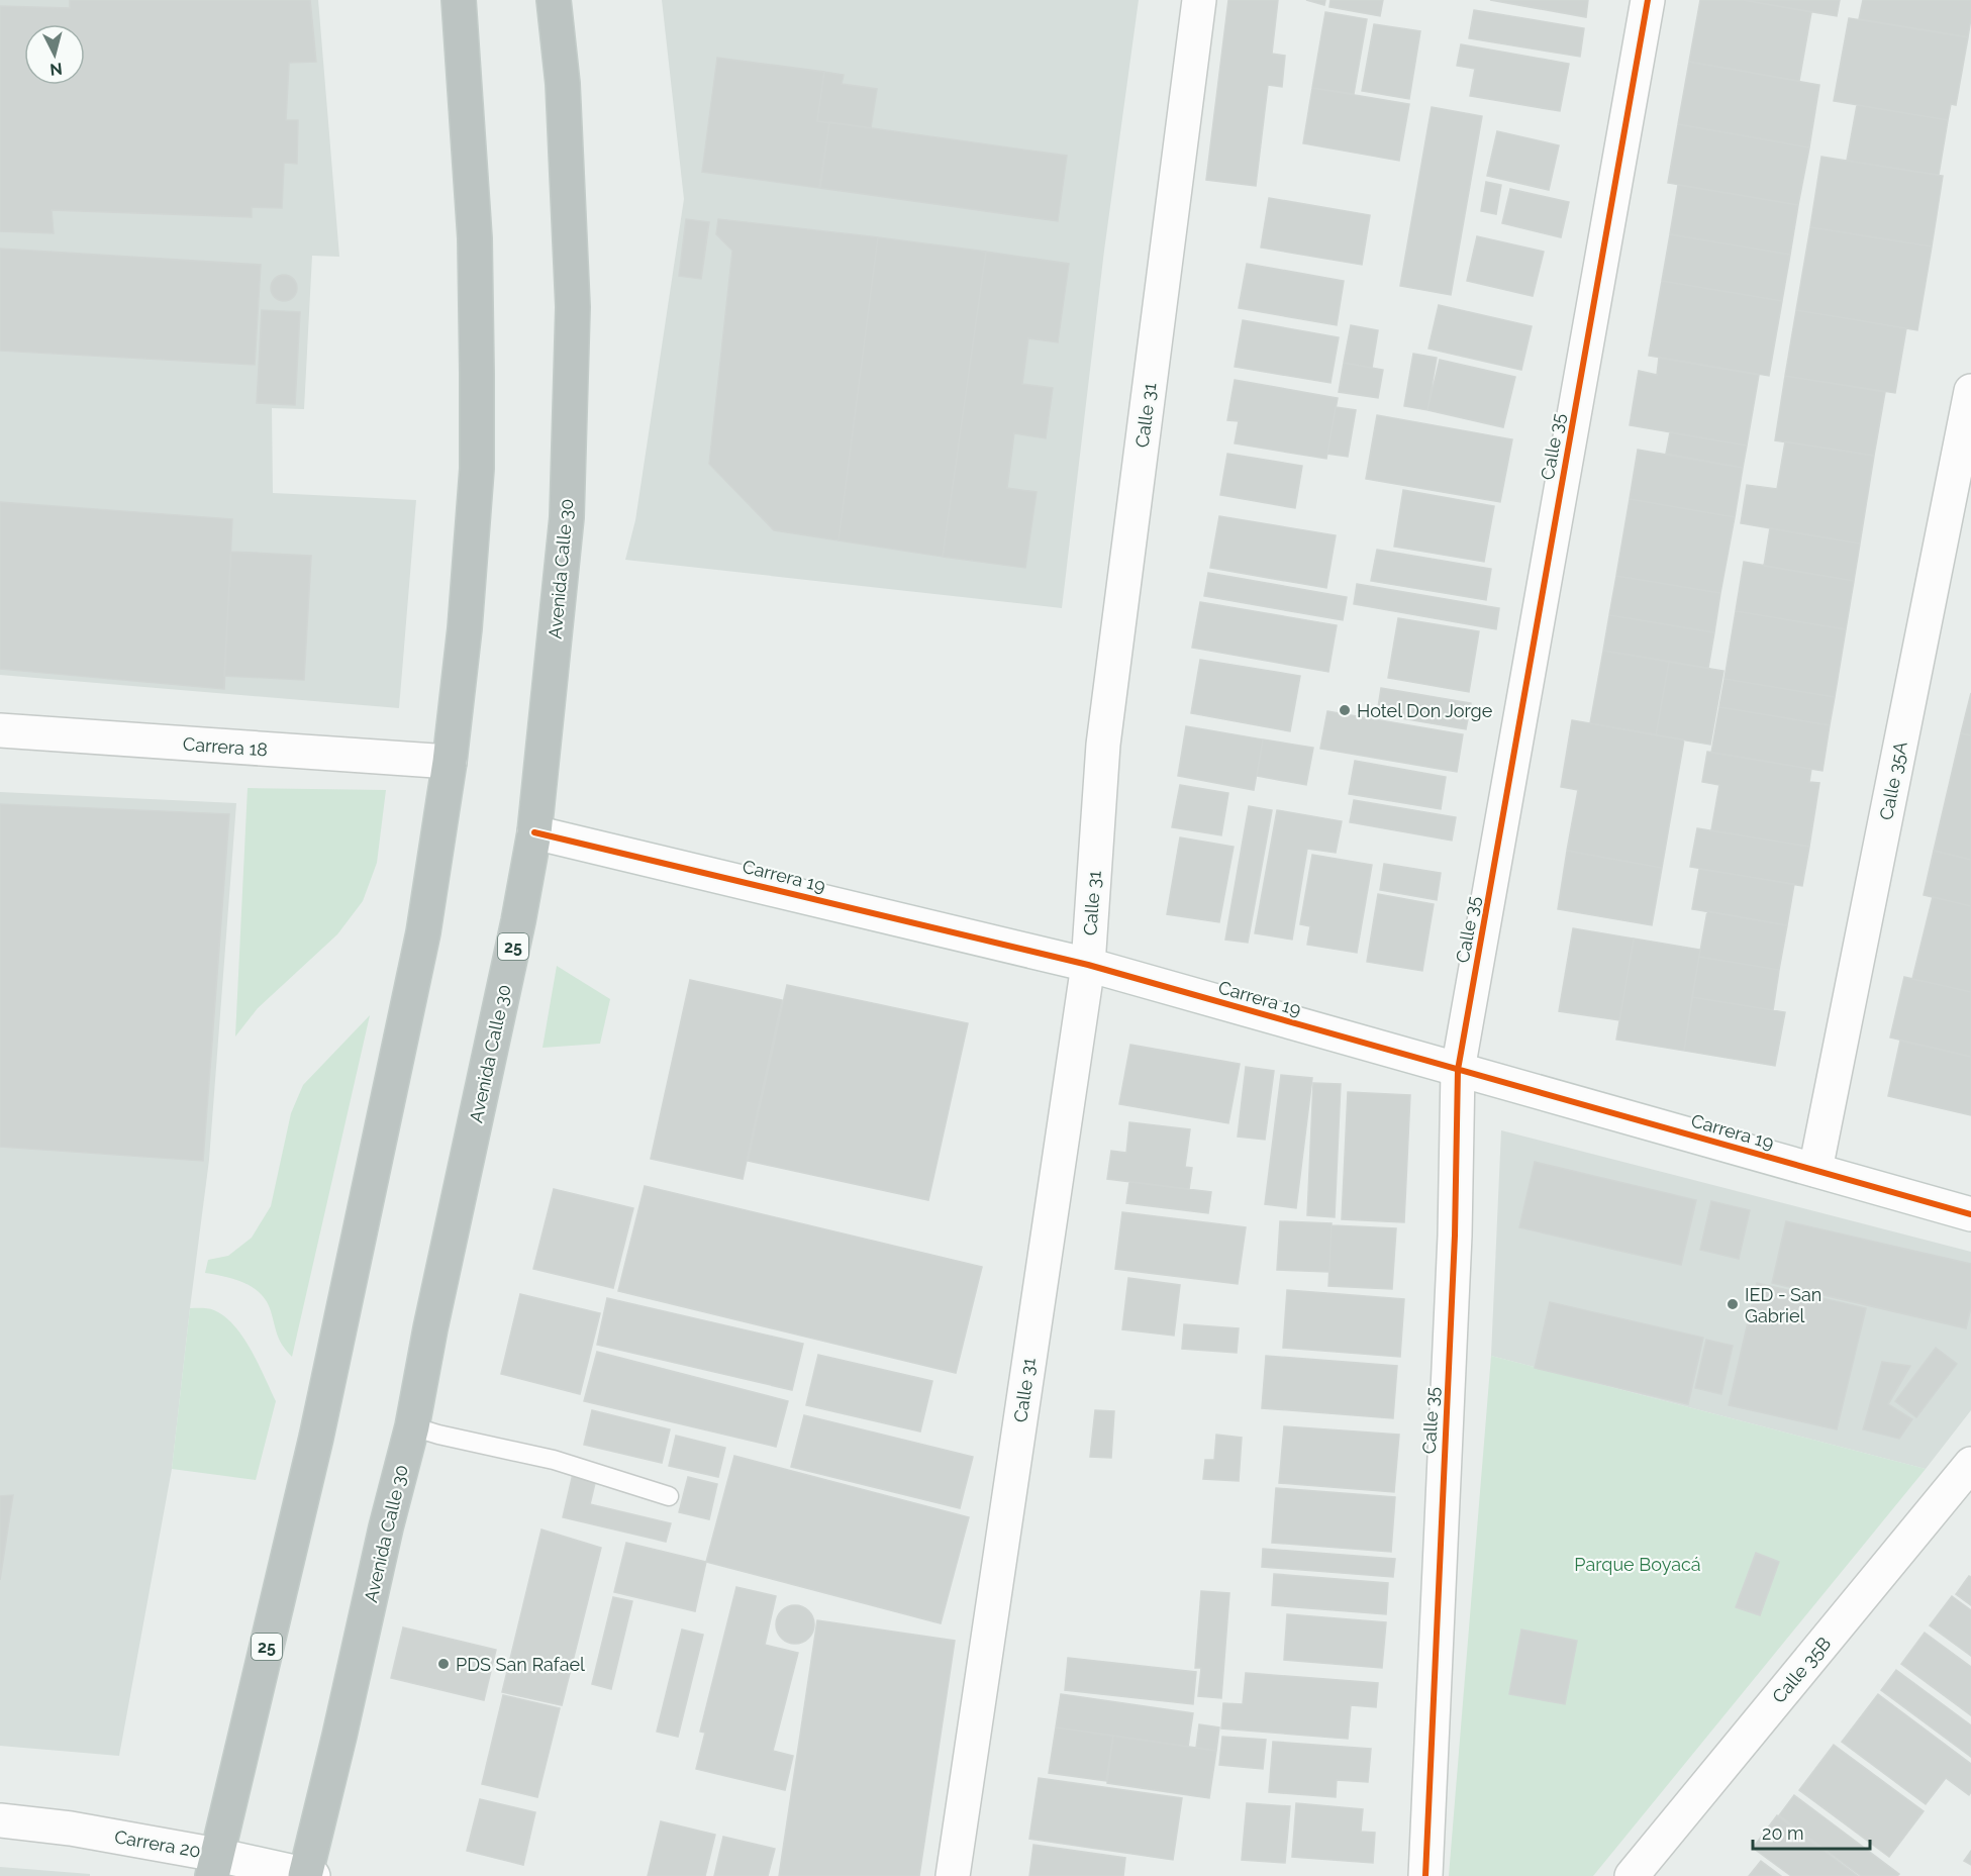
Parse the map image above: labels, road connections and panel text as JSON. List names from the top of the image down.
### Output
{
  "streets": {
    "highway": ["Avenida Calle 30", "25"],
    "street": [
      "Calle 31",
      "Calle 35",
      "Carrera 18",
      "Calle 35A",
      "Carrera 19",
      "Calle 35B",
      "Carrera 20"
    ]
  },
  "crossings": [
    ["Calle 31", "Carrera 19"],
    ["Calle 35", "Carrera 19"],
    ["Avenida Calle 30", "Carrera 19"],
    ["Avenida Calle 30", "Carrera 20"],
    ["Carrera 18", "25"],
    ["Calle 35A", "Carrera 19"],
    ["25", "Carrera 20"]
  ],
  "parks": ["Parque Boyacá"],
  "places": ["Hotel Don Jorge", "IED - San Gabriel", "PDS San Rafael"],
  "scale_bar": "20 m",
  "north": "bottom"
}
